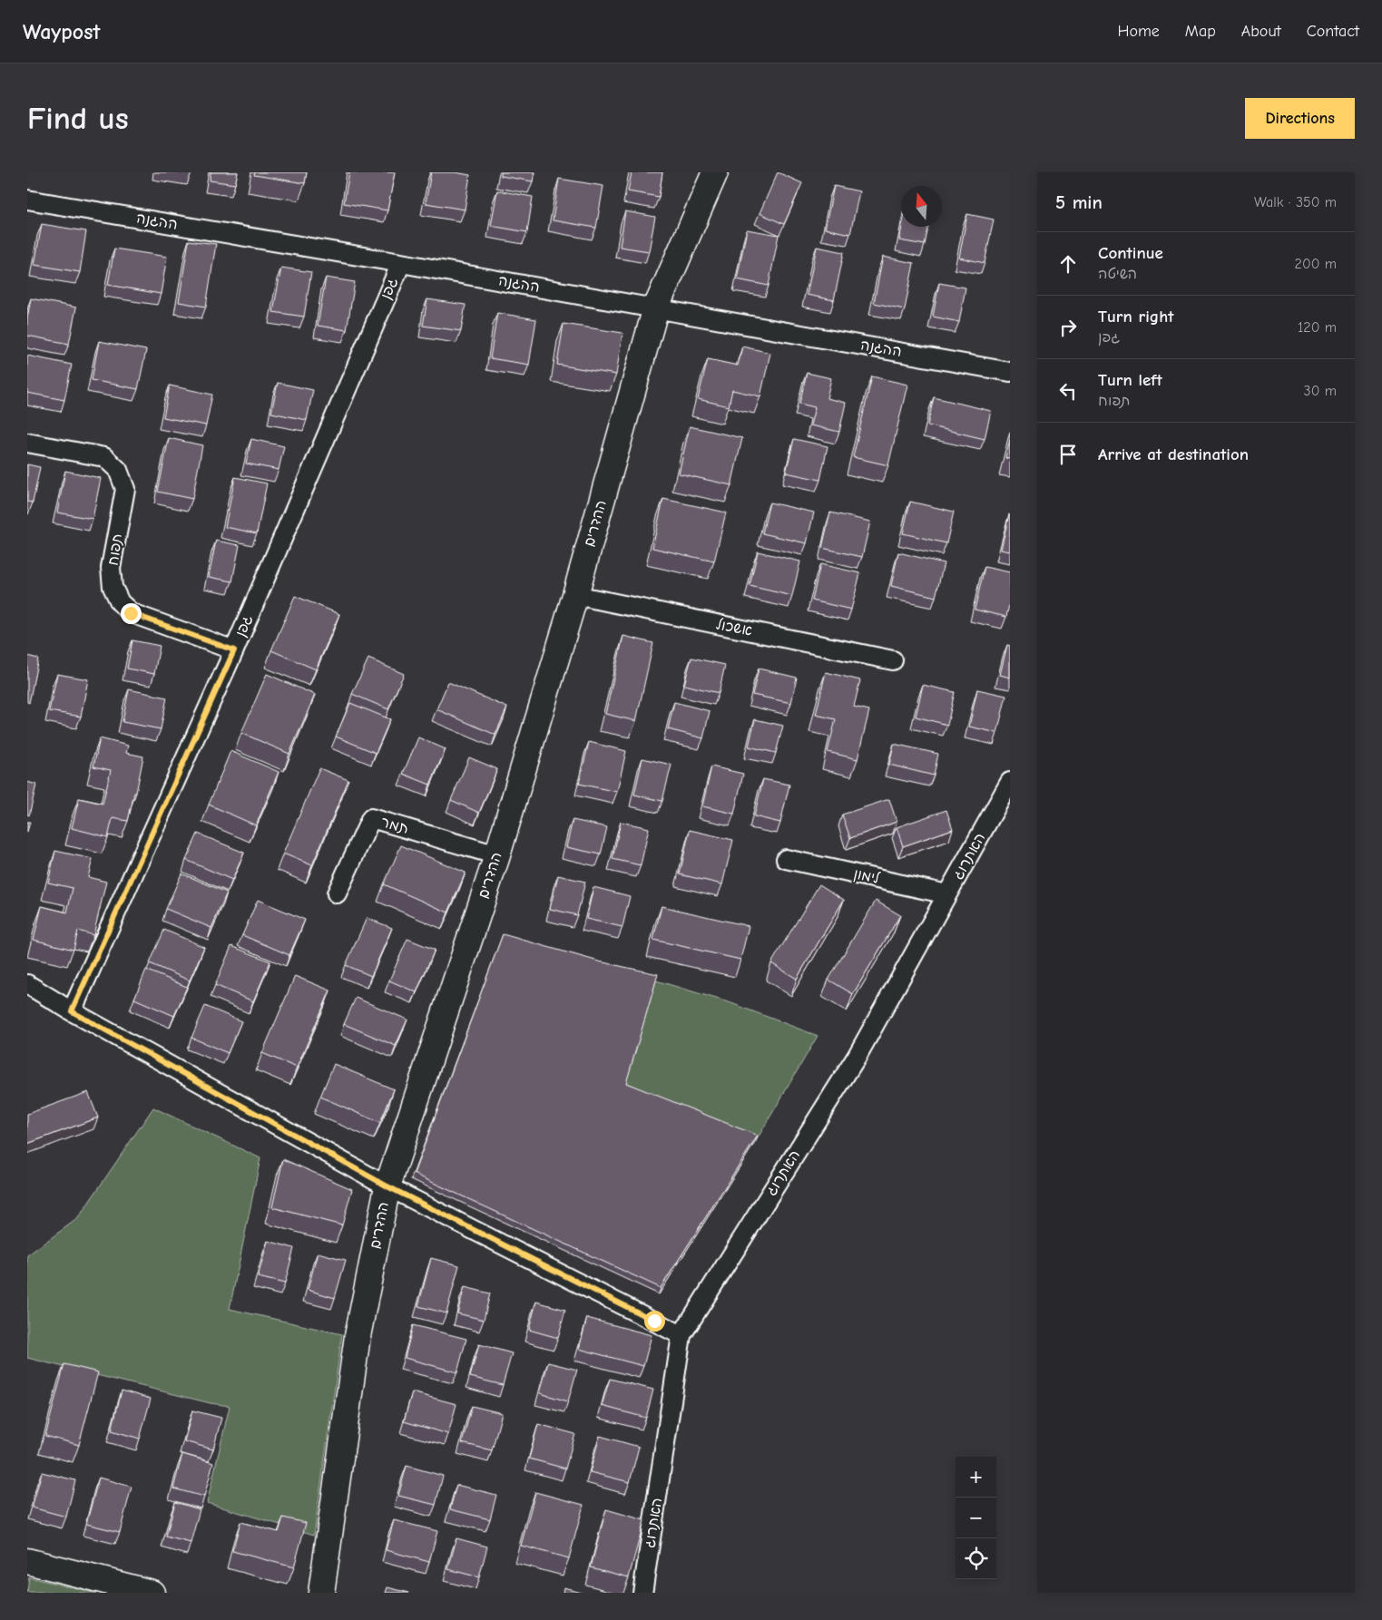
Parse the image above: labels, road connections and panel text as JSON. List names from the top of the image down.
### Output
{
  "streets": {
    "street": [
      "ההגנה",
      "גפן",
      "ההדרים",
      "תפוח",
      "אשכול",
      "תמר",
      "האתרוג",
      "לימון"
    ]
  },
  "crossings": [
    ["ההגנה", "גפן"],
    ["ההגנה", "ההדרים"],
    ["גפן", "תפוח"],
    ["ההדרים", "אשכול"],
    ["ההדרים", "תמר"],
    ["האתרוג", "לימון"]
  ],
  "north": "top",
  "page": {
    "header": "Waypost",
    "nav": [
      "Home",
      "Map",
      "About",
      "Contact"
    ],
    "buttons": "Directions",
    "title": "Find us",
    "heading": ["5 min", "Walk · 350 m"],
    "list": [
      ["Continue", "השיטה", "200 m"],
      ["Turn right", "גפן", "120 m"],
      ["Turn left", "תפוח", "30 m"],
      "Arrive at destination"
    ],
    "map_buttons": ["+", "−"]
  }
}
